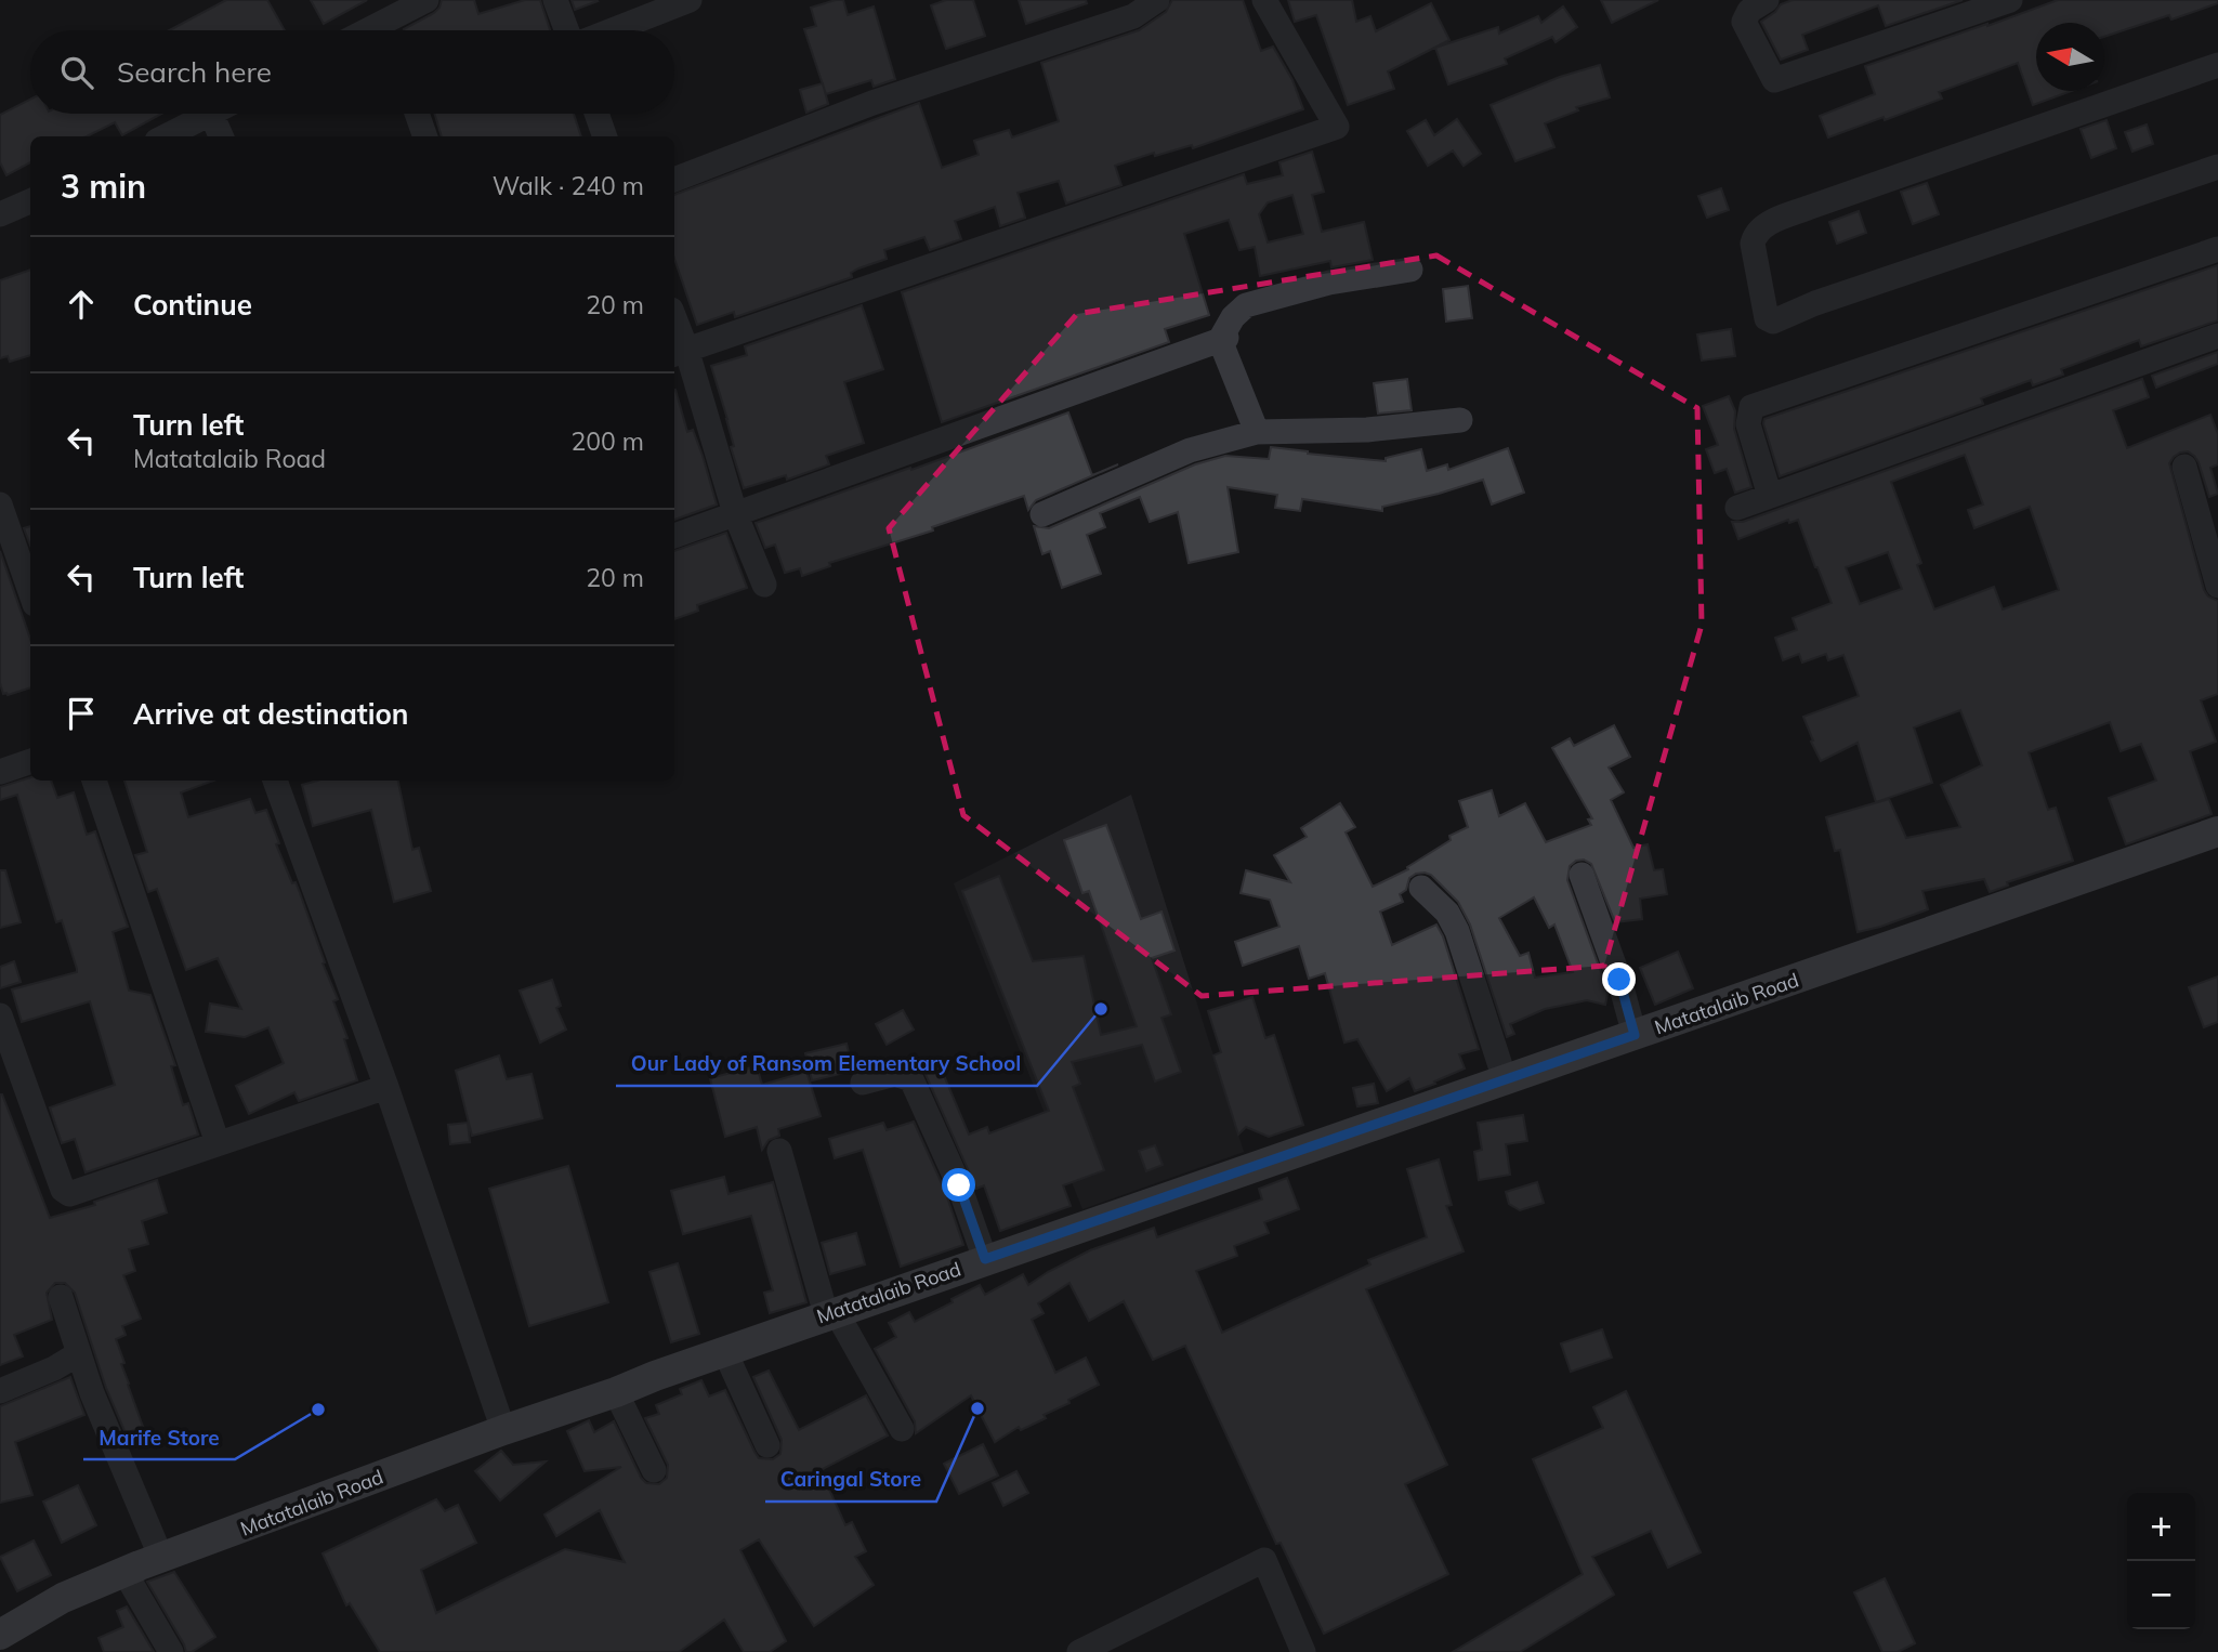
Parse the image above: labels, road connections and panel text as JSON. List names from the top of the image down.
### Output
{
  "streets": {
    "main road": ["Matatalaib Road"]
  },
  "places": ["Our Lady of Ransom Elementary School", "Caringal Store", "Marife Store"],
  "north": "left",
  "page": {
    "search": "Search here",
    "heading": ["3 min", "Walk · 240 m"],
    "list": [
      ["Continue", "20 m"],
      ["Turn left", "Matatalaib Road", "200 m"],
      ["Turn left", "20 m"],
      "Arrive at destination"
    ],
    "map_buttons": ["+", "−"]
  }
}
